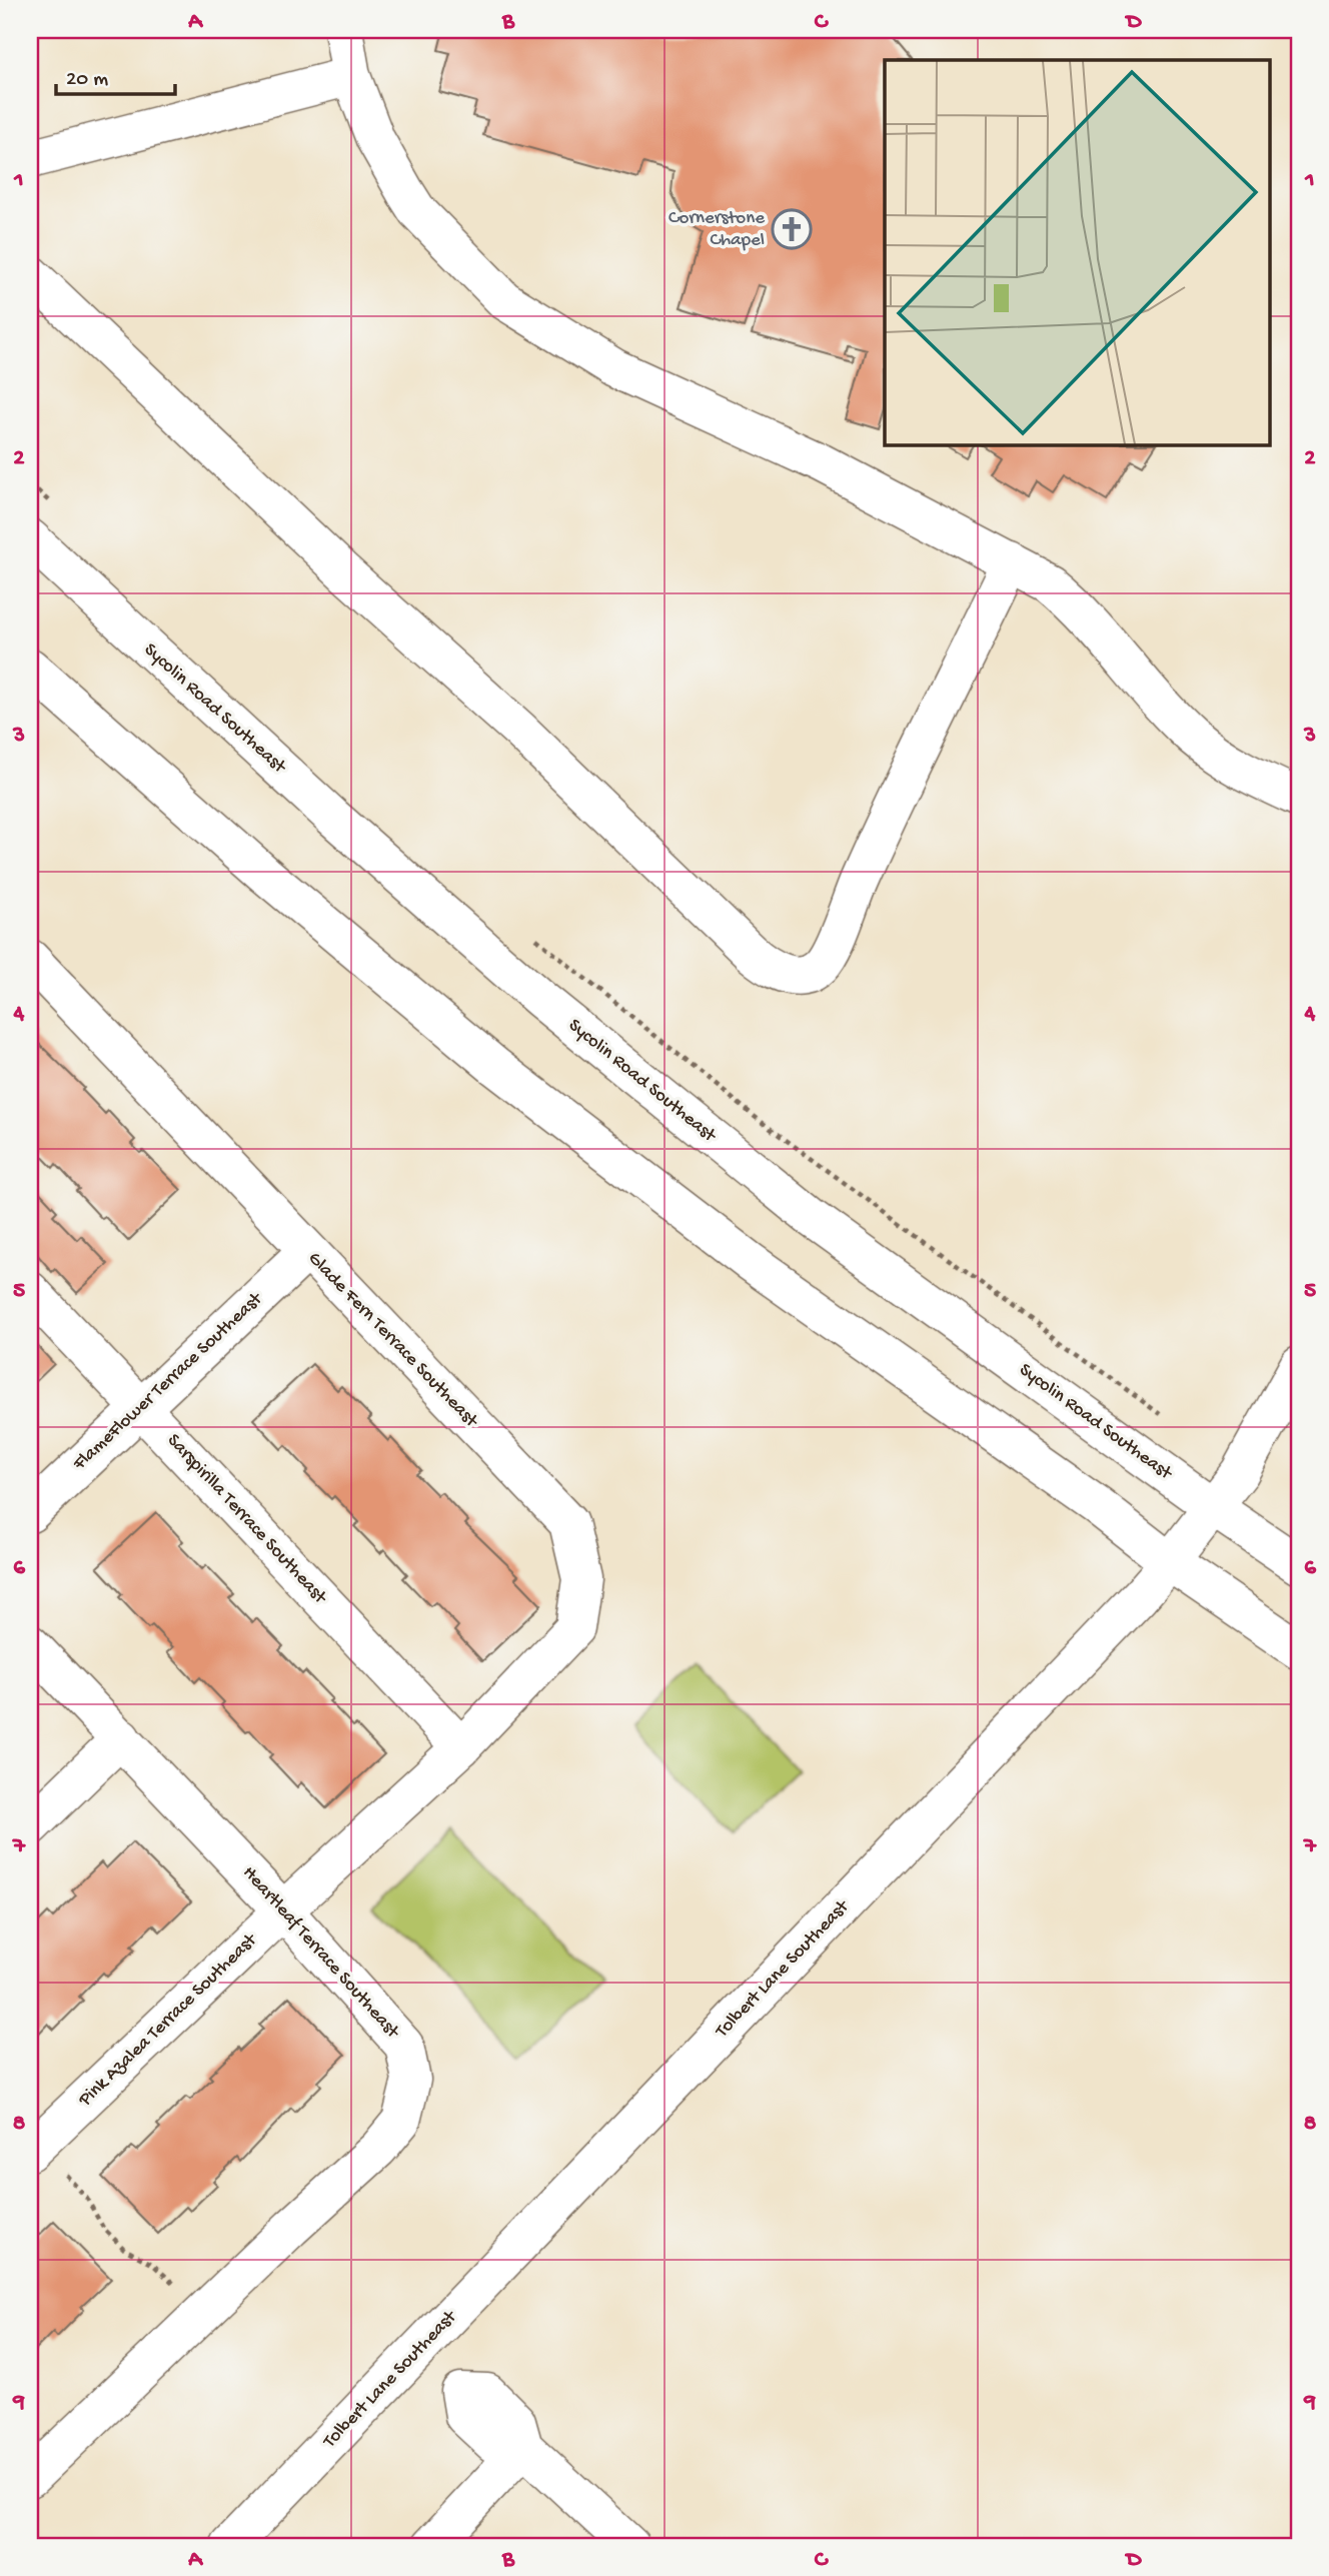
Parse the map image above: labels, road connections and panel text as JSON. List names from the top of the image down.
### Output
{
  "streets": {
    "street": [
      "Sycolin Road Southeast",
      "Glade Fern Terrace Southeast",
      "FlameFlower Terrace Southeast",
      "Sarspirilla Terrace Southeast",
      "Heartleaf Terrace Southeast",
      "Tolbert Lane Southeast",
      "Pink Azalea Terrace Southeast"
    ]
  },
  "crossings": [
    ["Sycolin Road Southeast", "Tolbert Lane Southeast"],
    ["Glade Fern Terrace Southeast", "FlameFlower Terrace Southeast"],
    ["Glade Fern Terrace Southeast", "Sarspirilla Terrace Southeast"],
    ["Glade Fern Terrace Southeast", "Pink Azalea Terrace Southeast"],
    ["FlameFlower Terrace Southeast", "Sarspirilla Terrace Southeast"],
    ["Sarspirilla Terrace Southeast", "Pink Azalea Terrace Southeast"],
    ["Heartleaf Terrace Southeast", "Pink Azalea Terrace Southeast"]
  ],
  "places": {
    "church": ["Cornerstone Chapel"]
  },
  "scale_bar": "20 m",
  "grid": {
    "columns": [
      "A",
      "B",
      "C",
      "D"
    ],
    "rows": [
      "1",
      "2",
      "3",
      "4",
      "5",
      "6",
      "7",
      "8",
      "9"
    ]
  }
}
